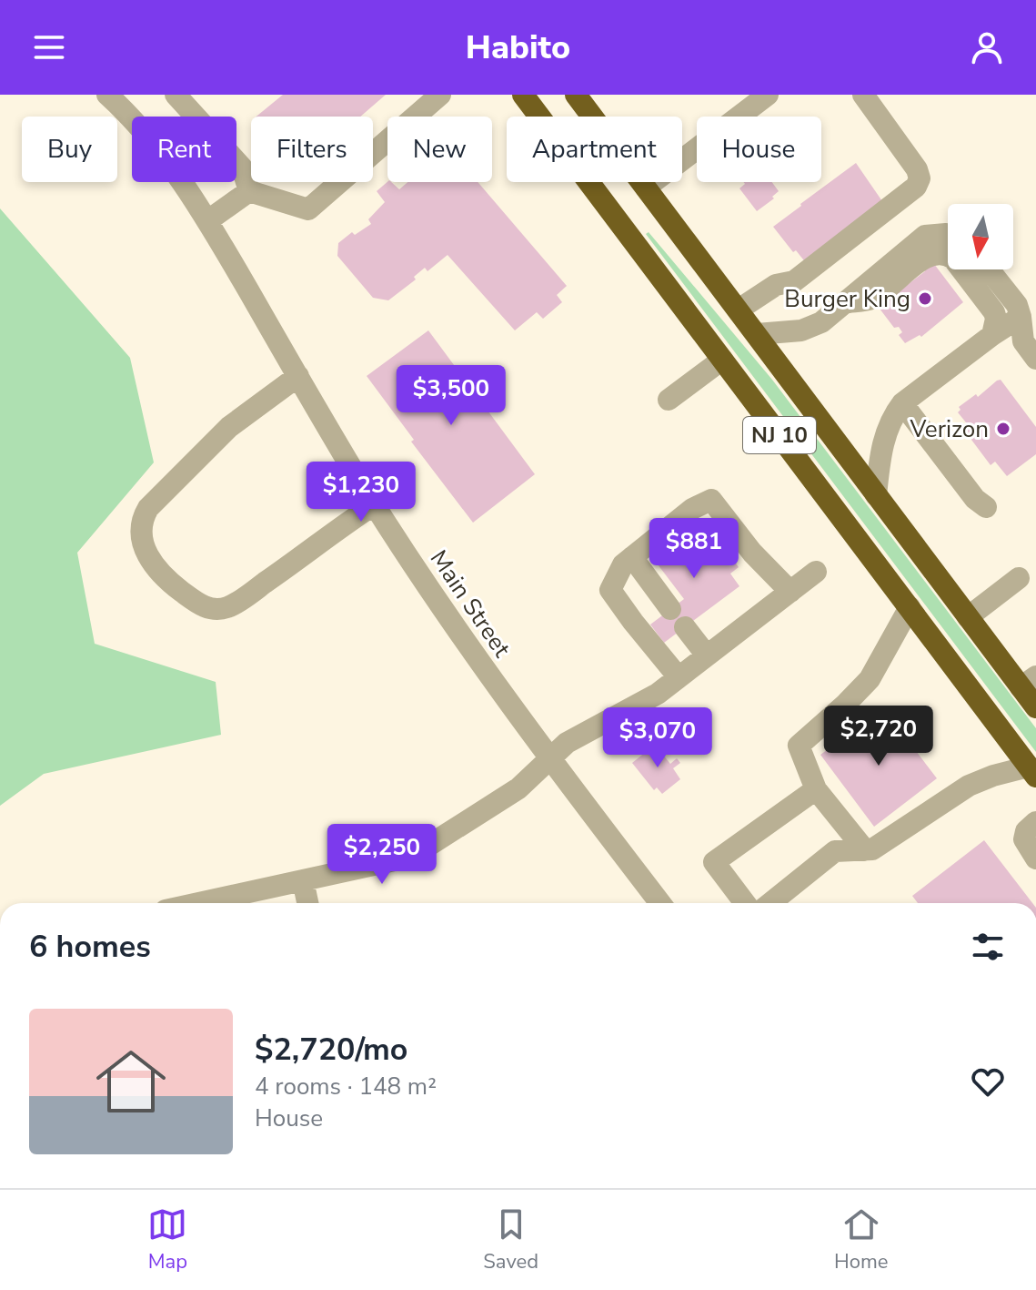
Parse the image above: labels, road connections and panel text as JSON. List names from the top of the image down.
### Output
{
  "streets": {
    "highway": ["NJ 10"],
    "street": ["Main Street"]
  },
  "places": ["Burger King", "Verizon"],
  "north": "bottom",
  "page": {
    "header": "Habito",
    "chip": [
      "Buy",
      "Rent",
      "Filters",
      "New",
      "Apartment",
      "House"
    ],
    "price": [
      "$3,500",
      "$1,230",
      "$881",
      "$2,720",
      "$3,070",
      "$2,250"
    ],
    "heading": "6 homes",
    "list": [
      {
        "name": "$2,720/mo",
        "note": "4 rooms · 148 m² · House"
      }
    ],
    "tabs": ["Map", "Saved", "Home"]
  }
}
